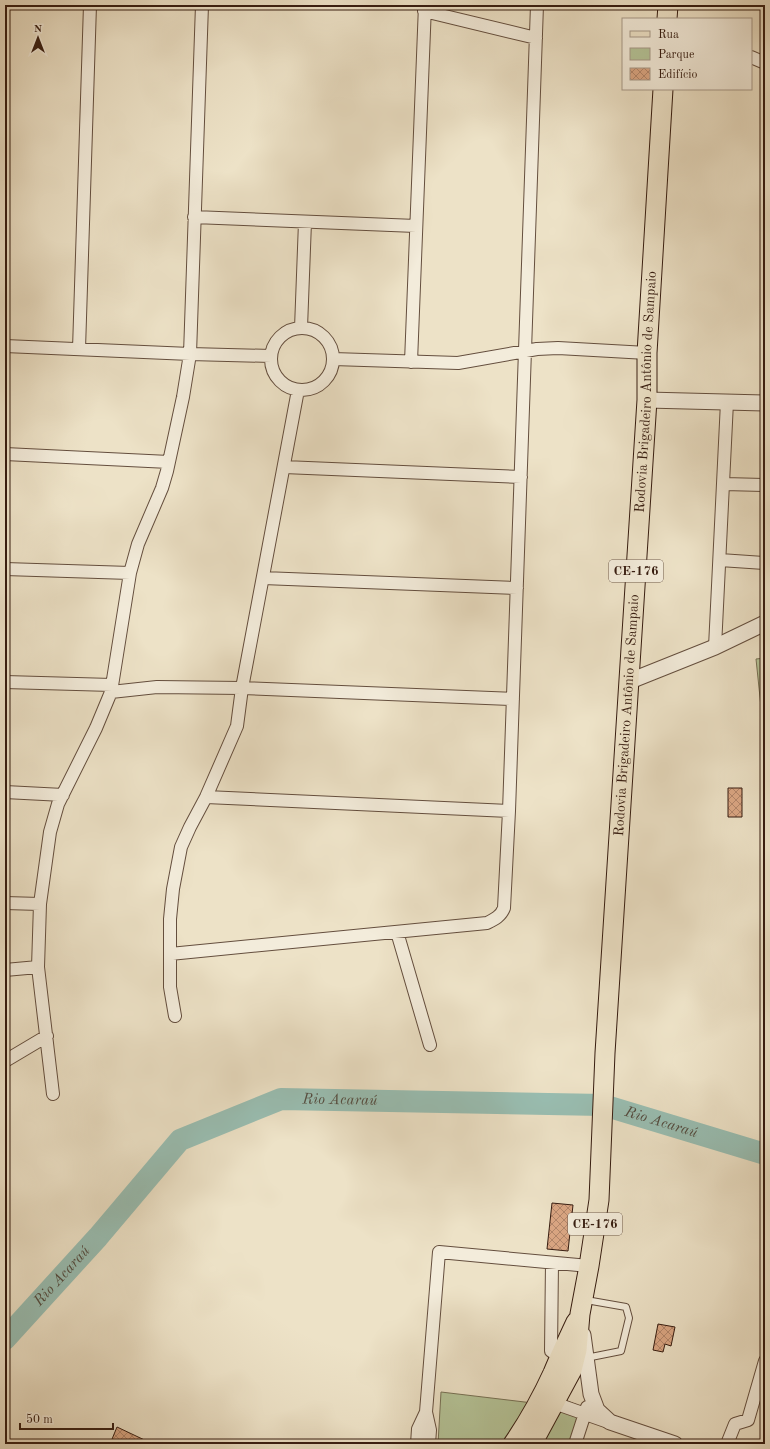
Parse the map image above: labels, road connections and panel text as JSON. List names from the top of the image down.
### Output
{
  "streets": {
    "main road": ["Rodovia Brigadeiro Antônio de Sampaio", "CE-176"]
  },
  "crossings": [
    ["Rodovia Brigadeiro Antônio de Sampaio", "CE-176"]
  ],
  "water": ["Rio Acaraú"],
  "legend": ["Rua", "Parque", "Edifício"],
  "scale_bar": "50 m",
  "north": "top"
}
